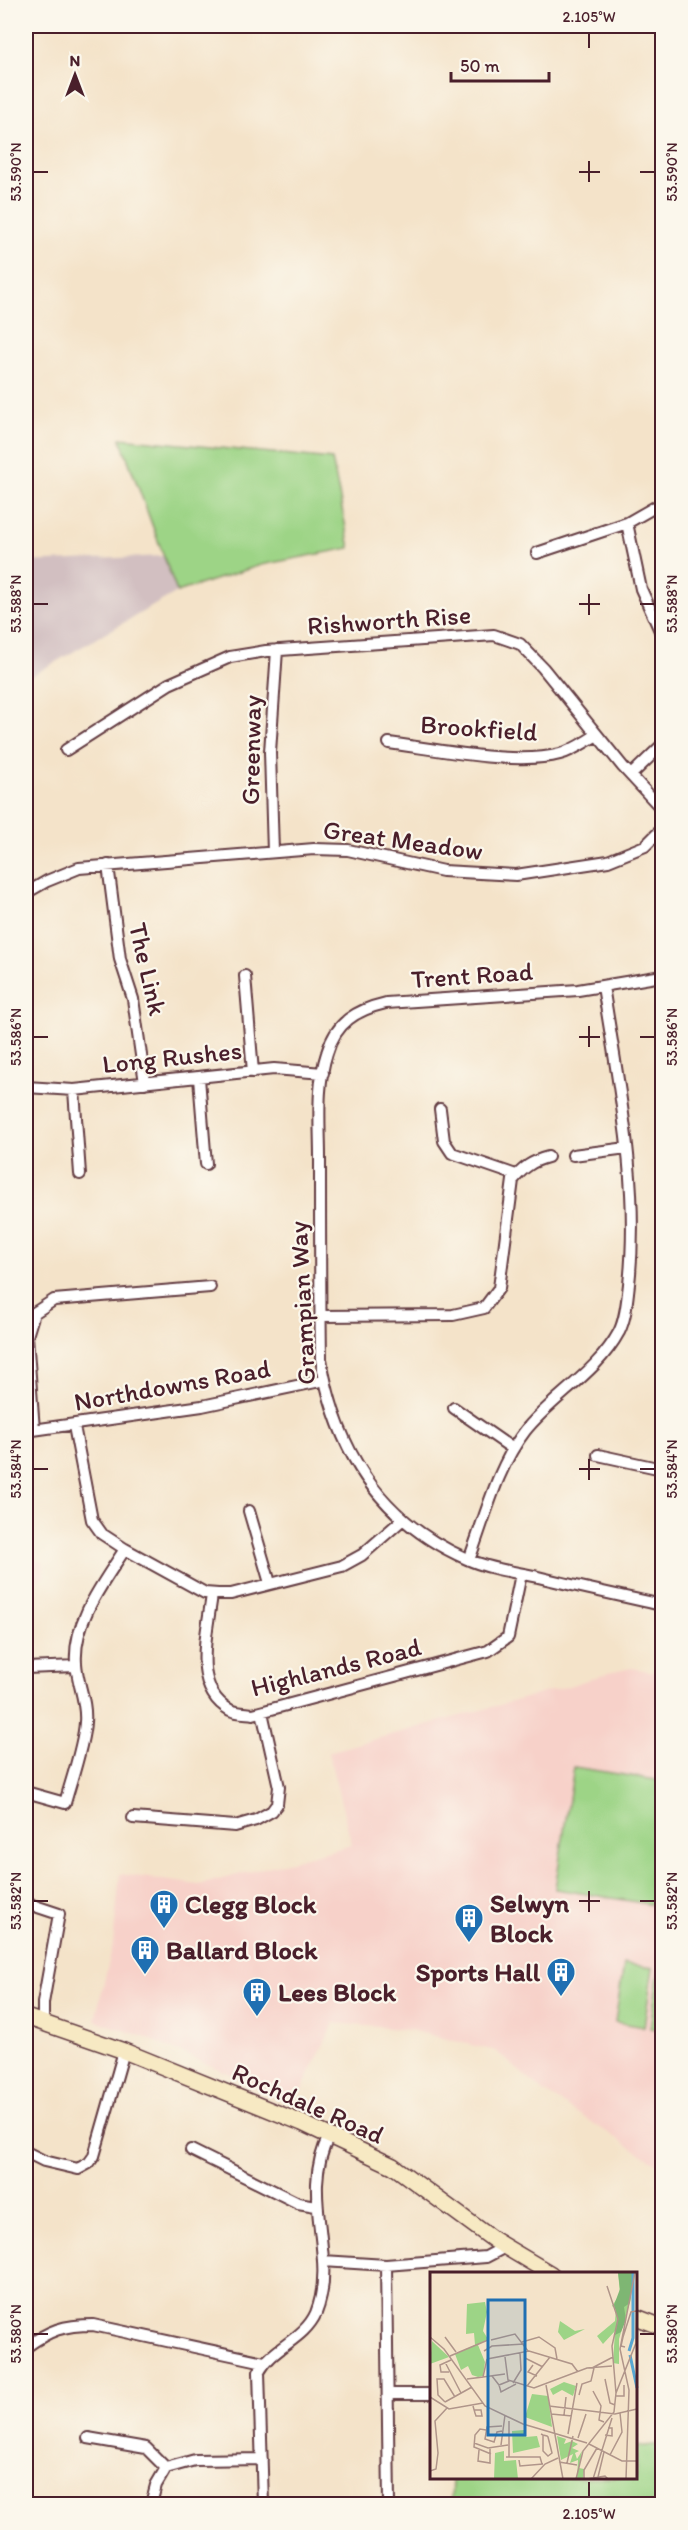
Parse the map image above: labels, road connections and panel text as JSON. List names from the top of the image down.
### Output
{
  "streets": {
    "main road": ["Rochdale Road"],
    "street": [
      "Rishworth Rise",
      "Brookfield",
      "Greenway",
      "Great Meadow",
      "The Link",
      "Trent Road",
      "Long Rushes",
      "Grampian Way",
      "Northdowns Road",
      "Highlands Road"
    ]
  },
  "crossings": [
    ["Rishworth Rise", "Brookfield"],
    ["Rishworth Rise", "Greenway"],
    ["Greenway", "Great Meadow"],
    ["Great Meadow", "The Link"],
    ["The Link", "Long Rushes"],
    ["Trent Road", "Long Rushes"],
    ["Trent Road", "Grampian Way"],
    ["Long Rushes", "Grampian Way"],
    ["Grampian Way", "Northdowns Road"],
    ["Grampian Way", "Highlands Road"]
  ],
  "places": {
    "building": [
      "Clegg Block",
      "Selwyn Block",
      "Ballard Block",
      "Sports Hall",
      "Lees Block"
    ]
  },
  "scale_bar": "50 m",
  "north": "top",
  "coordinates": [
    "2.105°W",
    "53.590°N",
    "53.588°N",
    "53.586°N",
    "53.584°N",
    "53.582°N",
    "53.580°N"
  ]
}
